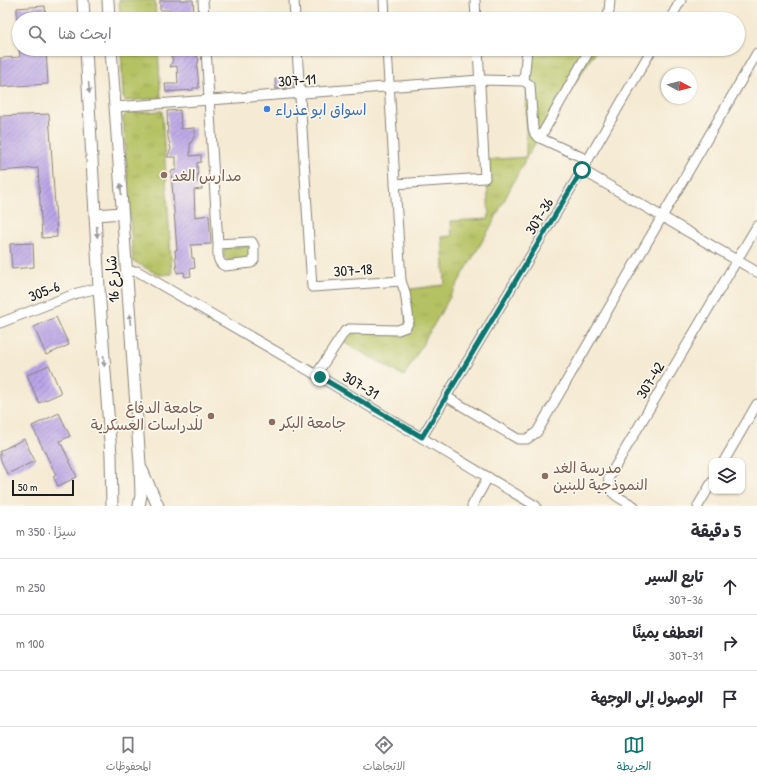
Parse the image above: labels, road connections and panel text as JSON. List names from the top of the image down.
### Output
{
  "streets": {
    "main road": ["شارع 16"],
    "street": [
      "307-11",
      "307-36",
      "307-18",
      "305-6",
      "307-42",
      "307-31"
    ]
  },
  "crossings": [
    ["307-11", "307-18"],
    ["307-11", "شارع 16"],
    ["307-36", "307-31"],
    ["شارع 16", "305-6"],
    ["شارع 16", "307-31"]
  ],
  "places": [
    "اسواق ابو عذراء",
    "مدارس الغد",
    "جامعة الدفاع للدراسات العسكرية",
    "جامعة البكر",
    "مدرسة الغد النموذجية للبنين"
  ],
  "scale_bar": "50 m",
  "north": "right",
  "page": {
    "search": "ابحث هنا",
    "scale": "50 m",
    "heading": ["5 دقيقة", "سيرًا · 350 m"],
    "list": [
      ["تابع السير", "307-36", "250 m"],
      ["انعطف يمينًا", "307-31", "100 m"],
      "الوصول إلى الوجهة"
    ],
    "nav": ["الخريطة", "الاتجاهات", "المحفوظات"]
  }
}
